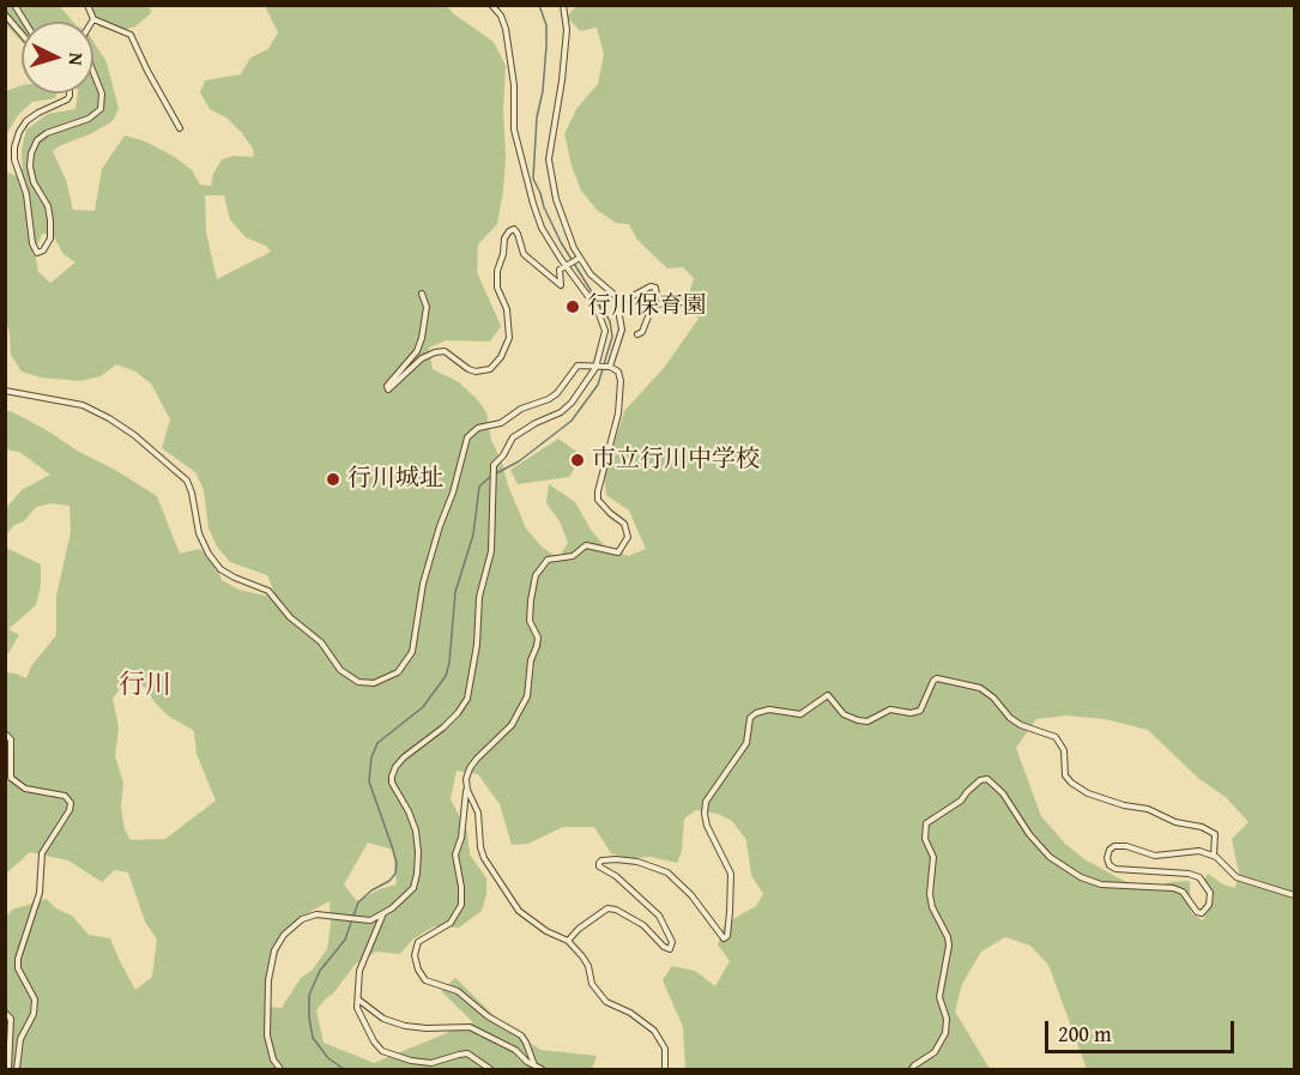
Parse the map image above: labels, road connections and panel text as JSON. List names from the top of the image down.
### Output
{
  "districts": ["行川"],
  "places": ["行川保育園", "市立行川中学校", "行川城址"],
  "scale_bar": "200 m",
  "north": "right"
}
